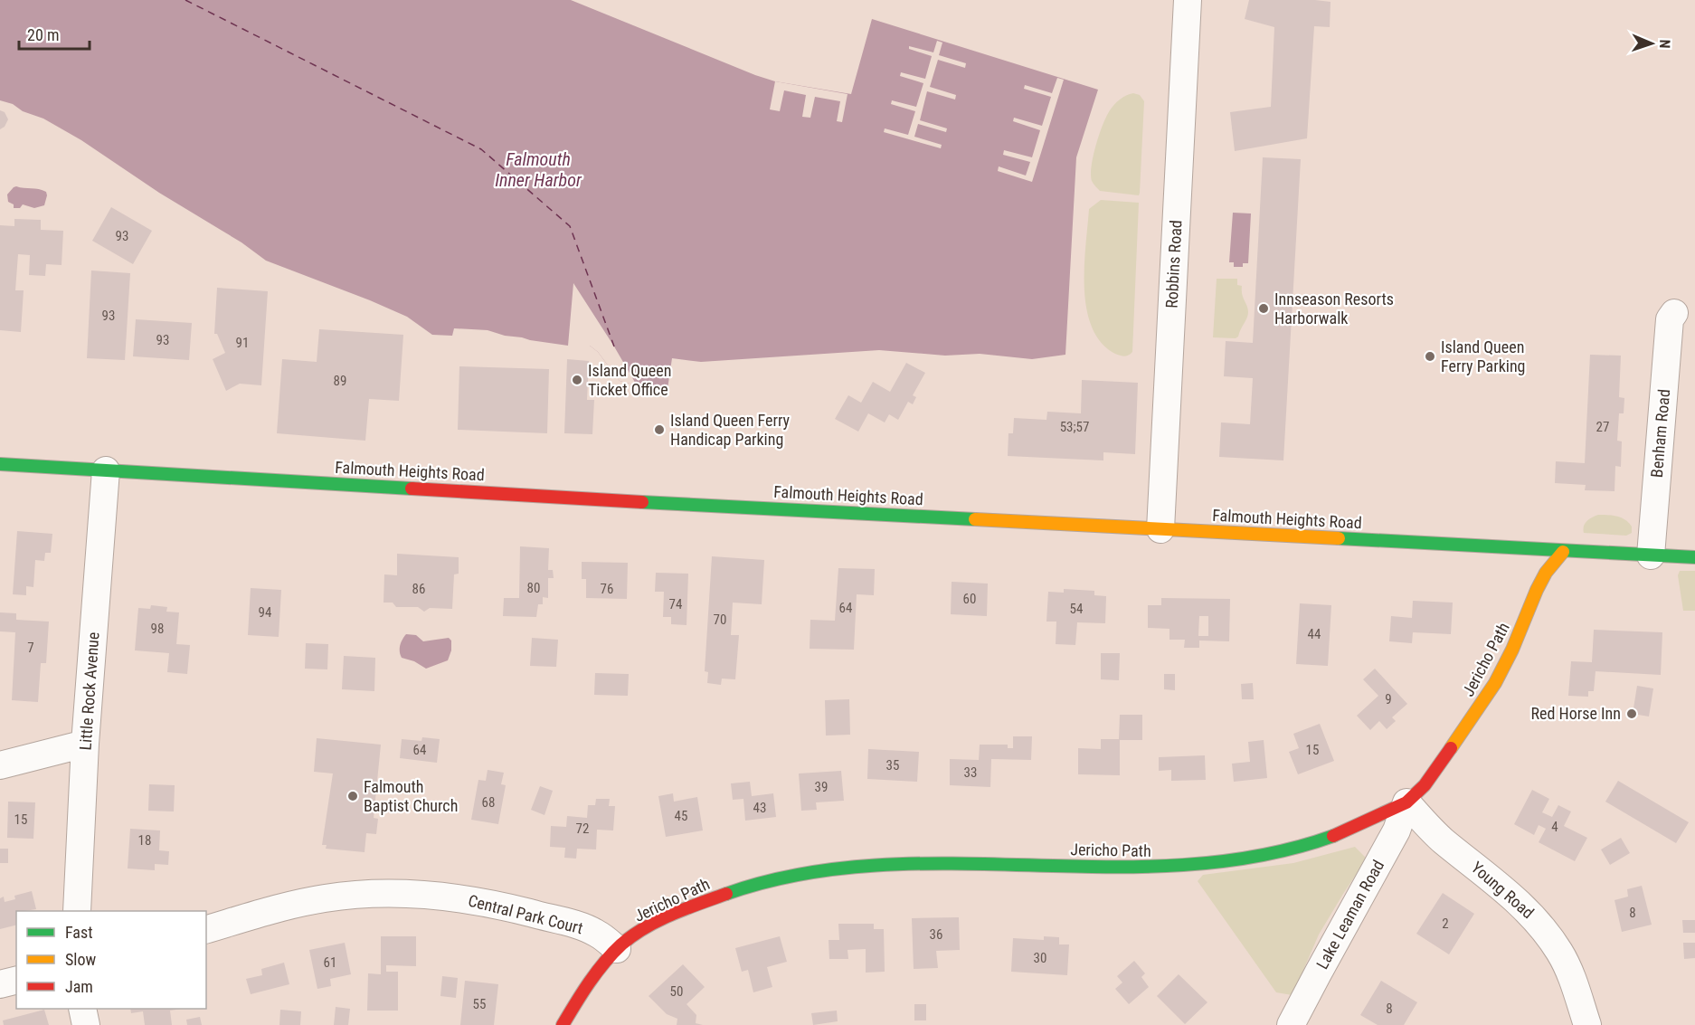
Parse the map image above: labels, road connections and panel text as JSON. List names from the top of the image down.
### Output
{
  "streets": {
    "main road": ["Falmouth Heights Road", "Jericho Path"],
    "street": [
      "Robbins Road",
      "Benham Road",
      "Little Rock Avenue",
      "Young Road",
      "Central Park Court",
      "Lake Leaman Road"
    ]
  },
  "crossings": [
    ["Robbins Road", "Falmouth Heights Road"],
    ["Benham Road", "Falmouth Heights Road"],
    ["Falmouth Heights Road", "Jericho Path"],
    ["Falmouth Heights Road", "Little Rock Avenue"],
    ["Jericho Path", "Young Road"],
    ["Jericho Path", "Central Park Court"],
    ["Jericho Path", "Lake Leaman Road"],
    ["Young Road", "Lake Leaman Road"]
  ],
  "water": ["Falmouth Inner Harbor"],
  "places": [
    "Innseason Resorts Harborwalk",
    "Island Queen Ferry Parking",
    "Island Queen Ticket Office",
    "Island Queen Ferry Handicap Parking",
    "Red Horse Inn",
    "Falmouth Baptist Church"
  ],
  "house_numbers": [
    "93",
    "93",
    "93",
    "91",
    "89",
    "53;57",
    "27",
    "80",
    "86",
    "76",
    "60",
    "74",
    "64",
    "54",
    "94",
    "70",
    "98",
    "44",
    "7",
    "9",
    "64",
    "15",
    "35",
    "33",
    "39",
    "68",
    "43",
    "45",
    "15",
    "4",
    "72",
    "18",
    "8",
    "2",
    "36",
    "30",
    "61",
    "50",
    "55",
    "8"
  ],
  "legend": ["Fast", "Slow", "Jam"],
  "scale_bar": "20 m",
  "north": "right"
}
